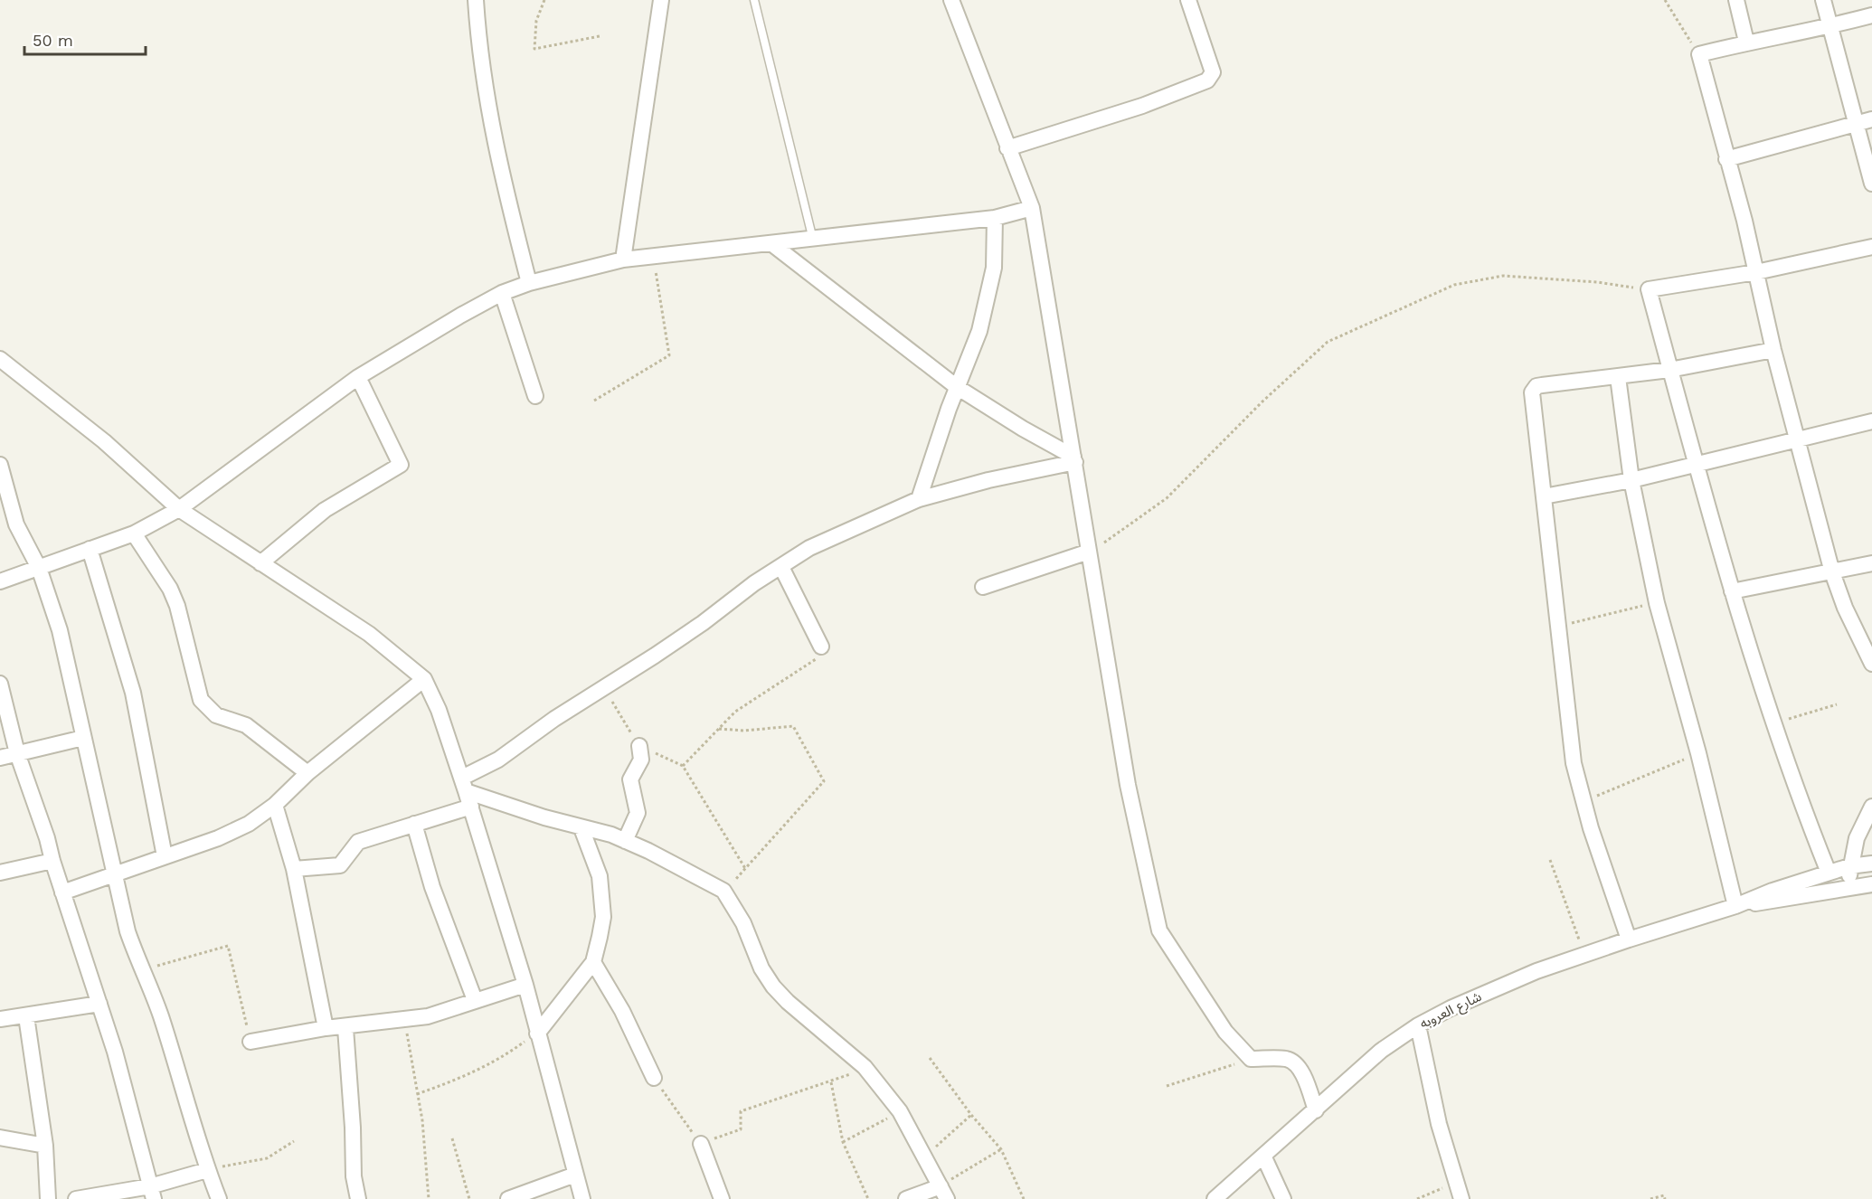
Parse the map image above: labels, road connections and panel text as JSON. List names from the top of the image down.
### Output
{
  "streets": {
    "street": ["شارع العروبه"]
  },
  "scale_bar": "50 m"
}
